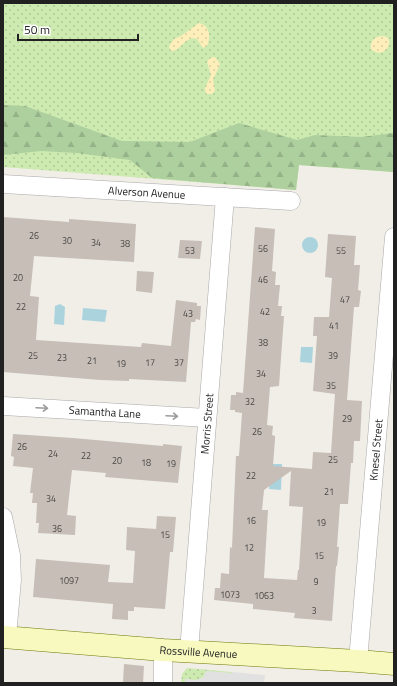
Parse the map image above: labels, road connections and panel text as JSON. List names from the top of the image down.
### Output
{
  "streets": {
    "street": [
      "Alverson Avenue",
      "Samantha Lane",
      "Morris Street",
      "Knesel Street",
      "Rossville Avenue"
    ]
  },
  "crossings": [
    ["Alverson Avenue", "Morris Street"],
    ["Samantha Lane", "Morris Street"],
    ["Morris Street", "Rossville Avenue"],
    ["Knesel Street", "Rossville Avenue"]
  ],
  "one_way": ["Samantha Lane"],
  "house_numbers": [
    "26",
    "30",
    "34",
    "38",
    "56",
    "53",
    "55",
    "20",
    "46",
    "47",
    "22",
    "42",
    "43",
    "41",
    "38",
    "25",
    "39",
    "23",
    "21",
    "17",
    "37",
    "19",
    "34",
    "35",
    "32",
    "29",
    "26",
    "26",
    "24",
    "22",
    "25",
    "20",
    "18",
    "19",
    "22",
    "21",
    "34",
    "16",
    "19",
    "36",
    "15",
    "12",
    "15",
    "1097",
    "9",
    "1073",
    "1063",
    "3"
  ],
  "scale_bar": "50 m"
}
